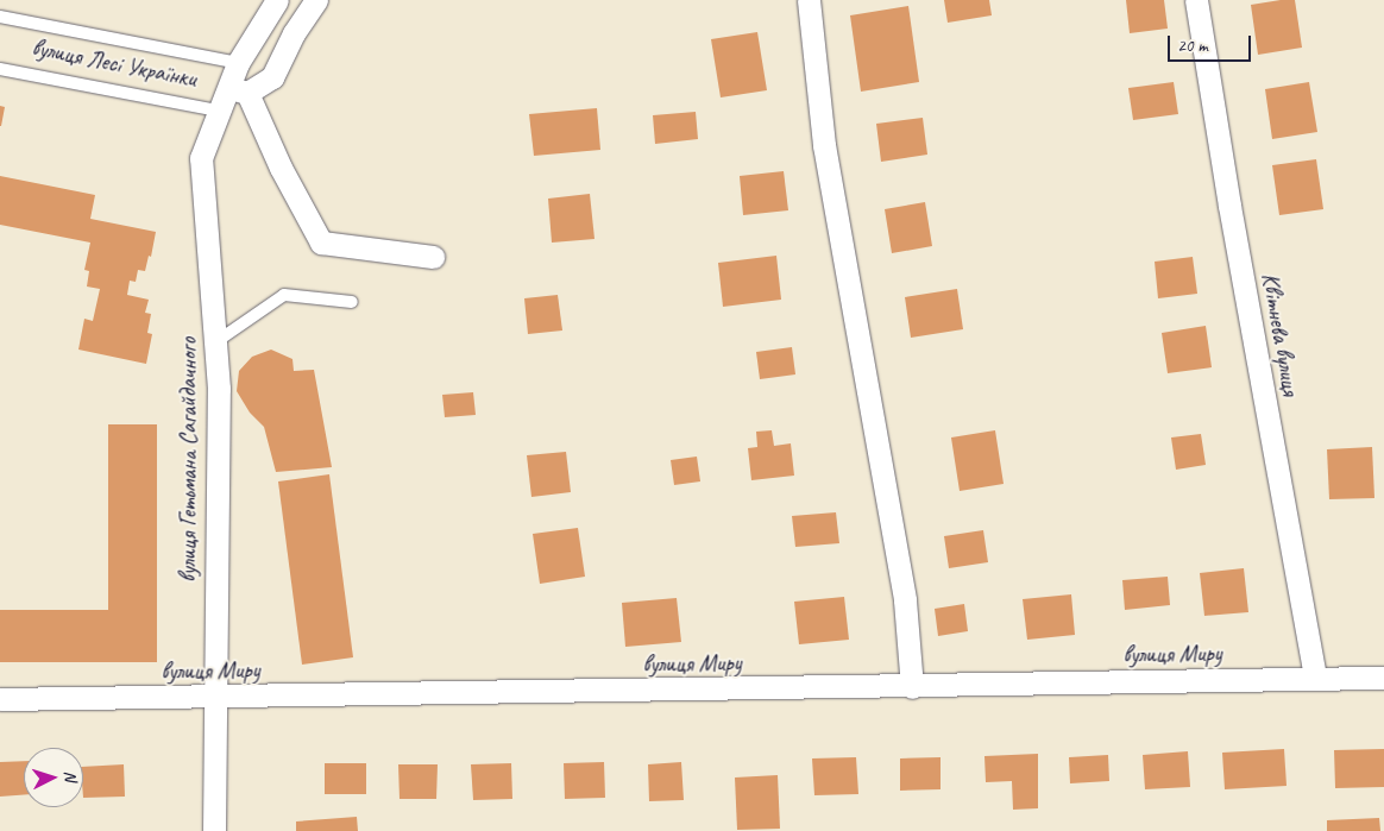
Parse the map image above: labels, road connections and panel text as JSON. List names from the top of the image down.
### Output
{
  "streets": {
    "street": ["Квітнева вулиця", "вулиця Гетьмана Сагайдачного", "вулиця Миру"],
    "lane": ["вулиця Лесі Українки"]
  },
  "crossings": [
    ["вулиця Лесі Українки", "вулиця Гетьмана Сагайдачного"],
    ["Квітнева вулиця", "вулиця Миру"],
    ["вулиця Гетьмана Сагайдачного", "вулиця Миру"]
  ],
  "scale_bar": "20 m",
  "north": "right"
}
